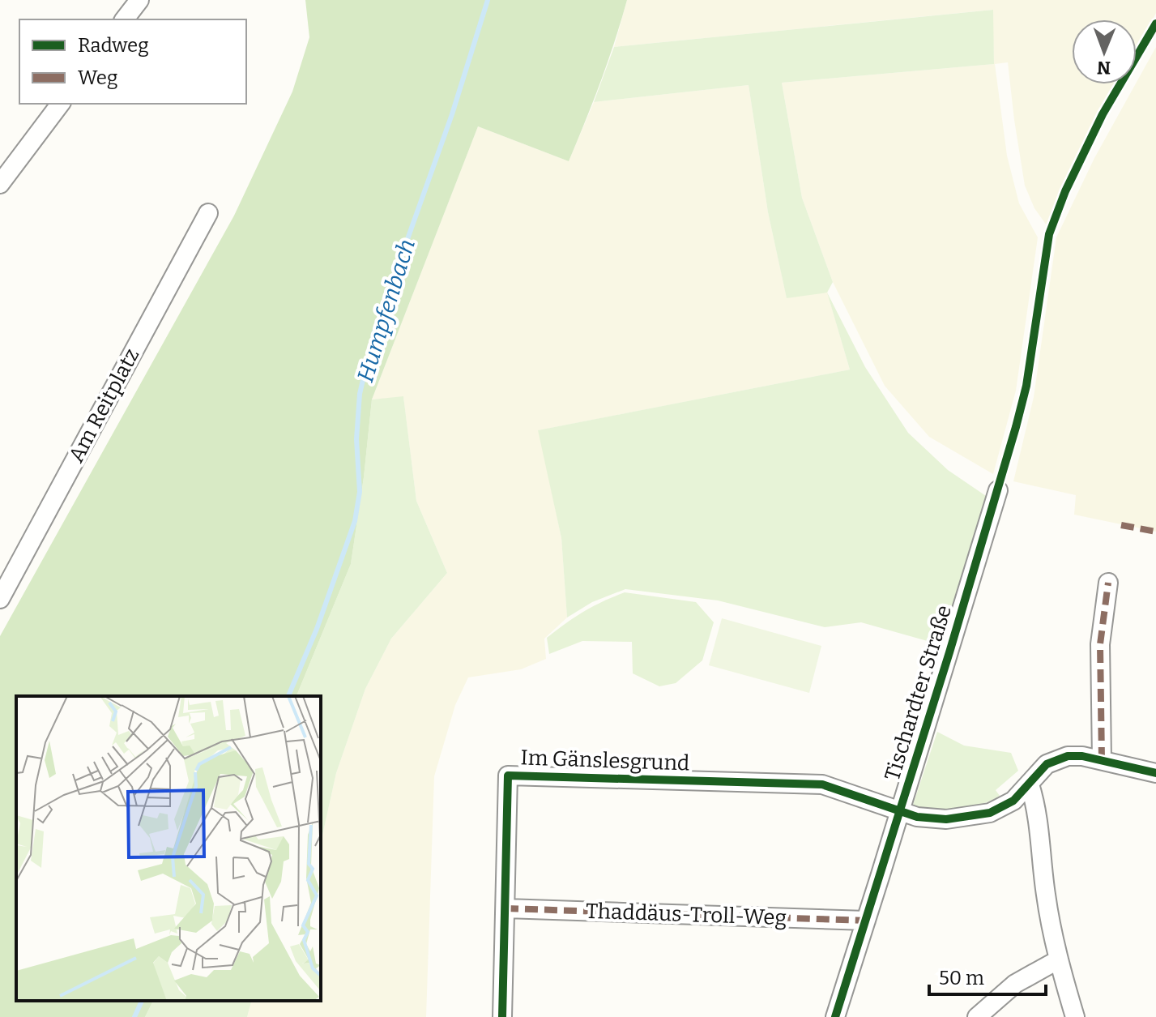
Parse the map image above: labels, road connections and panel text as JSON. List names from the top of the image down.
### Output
{
  "streets": {
    "street": [
      "Am Reitplatz",
      "Tischardter Straße",
      "Im Gänslesgrund",
      "Thaddäus-Troll-Weg"
    ]
  },
  "crossings": [
    ["Tischardter Straße", "Im Gänslesgrund"],
    ["Tischardter Straße", "Thaddäus-Troll-Weg"],
    ["Im Gänslesgrund", "Thaddäus-Troll-Weg"]
  ],
  "water": ["Humpfenbach"],
  "legend": ["Radweg", "Weg"],
  "scale_bar": "50 m",
  "north": "bottom"
}
